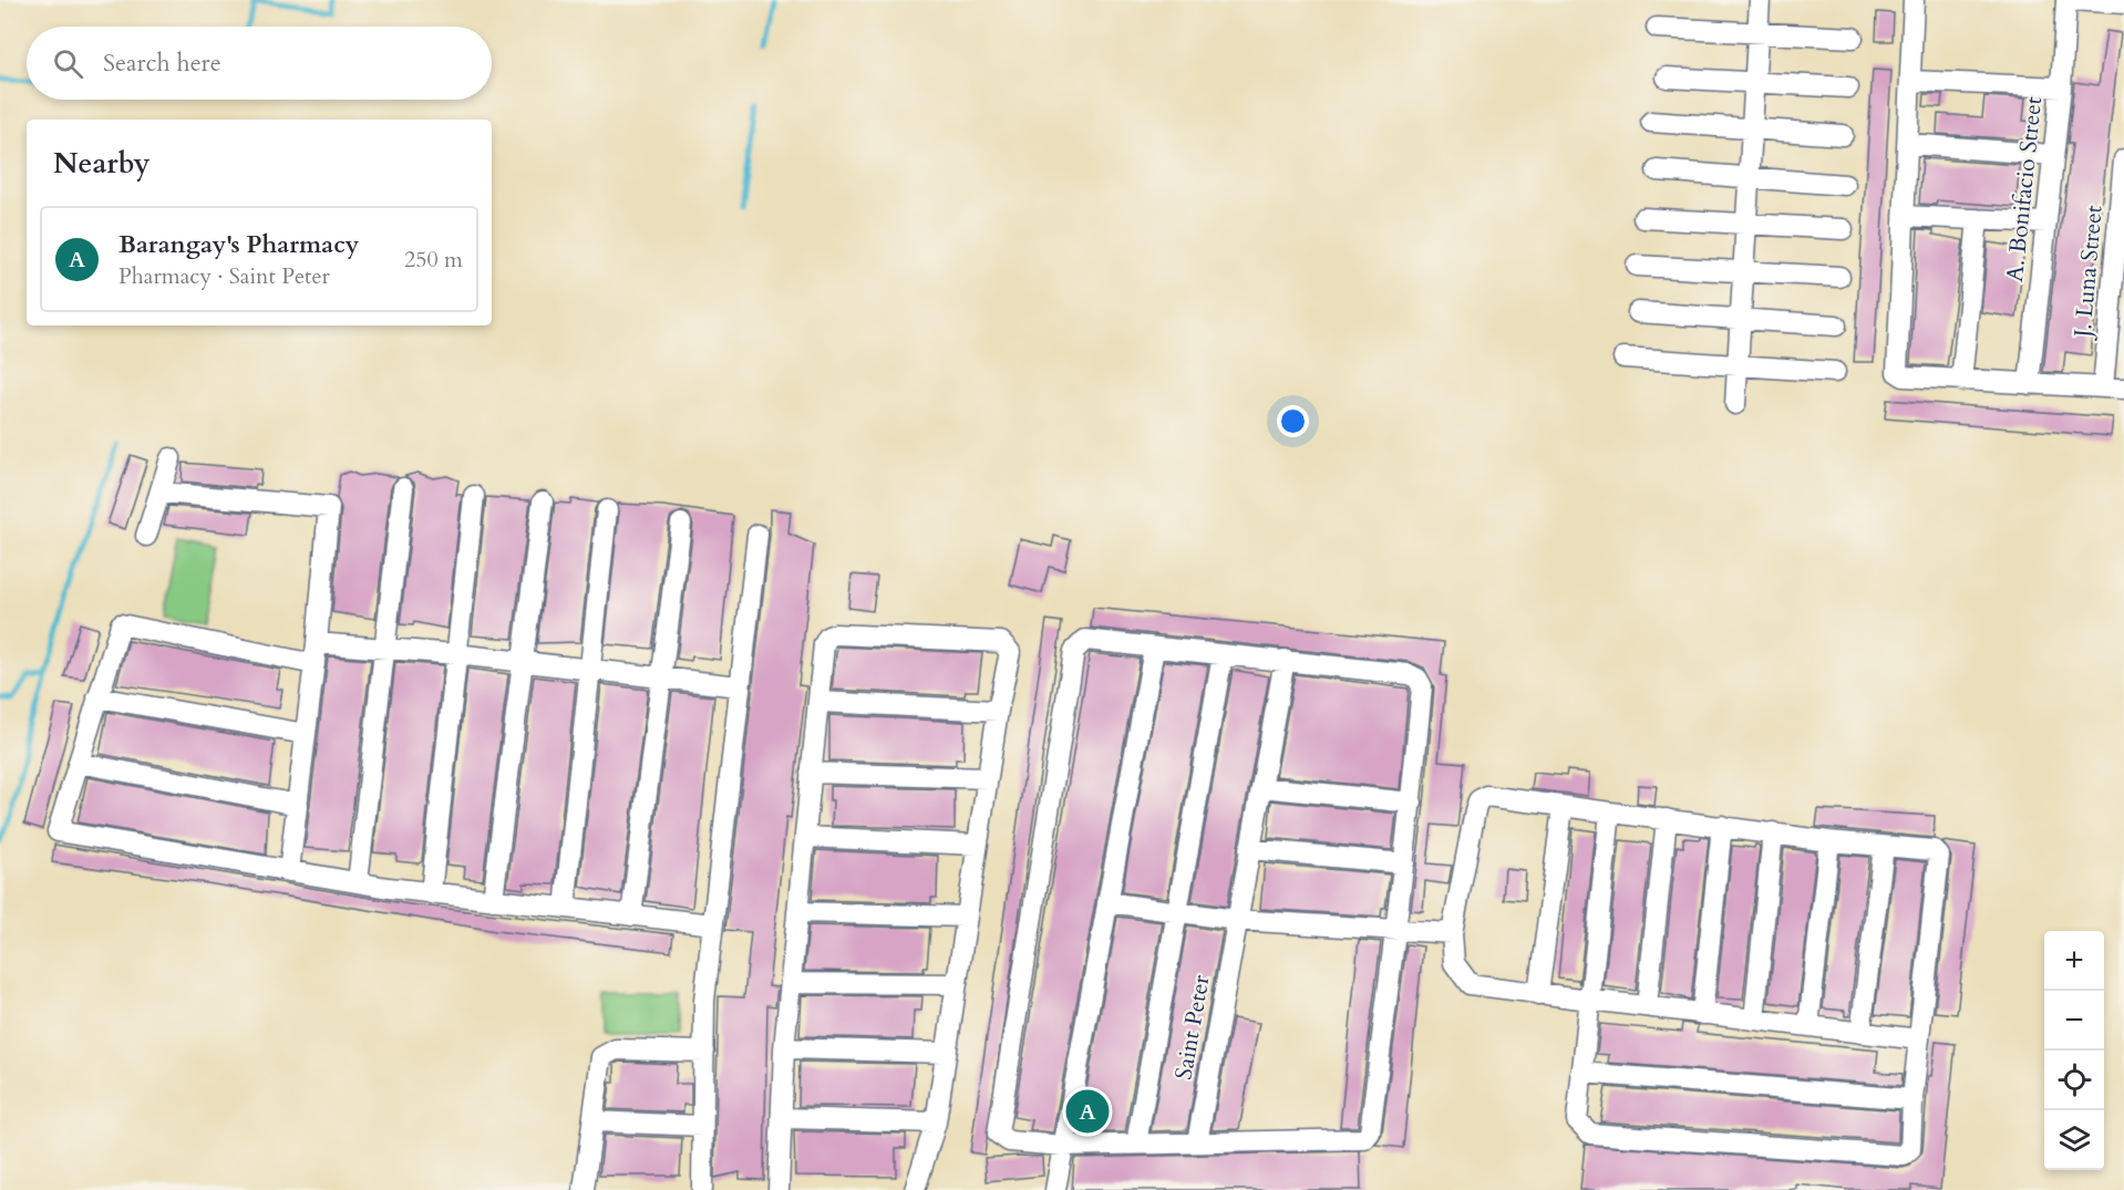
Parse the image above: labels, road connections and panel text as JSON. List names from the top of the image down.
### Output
{
  "streets": {
    "street": ["A. Bonifacio Street", "J. Luna Street", "Saint Peter"]
  },
  "page": {
    "search": "Search here",
    "heading": "Nearby",
    "list": [
      {
        "mark": "A",
        "name": "Barangay's Pharmacy",
        "note": "Pharmacy · Saint Peter",
        "value": "250 m"
      }
    ],
    "map_buttons": ["+", "−"],
    "pins": "A"
  }
}
